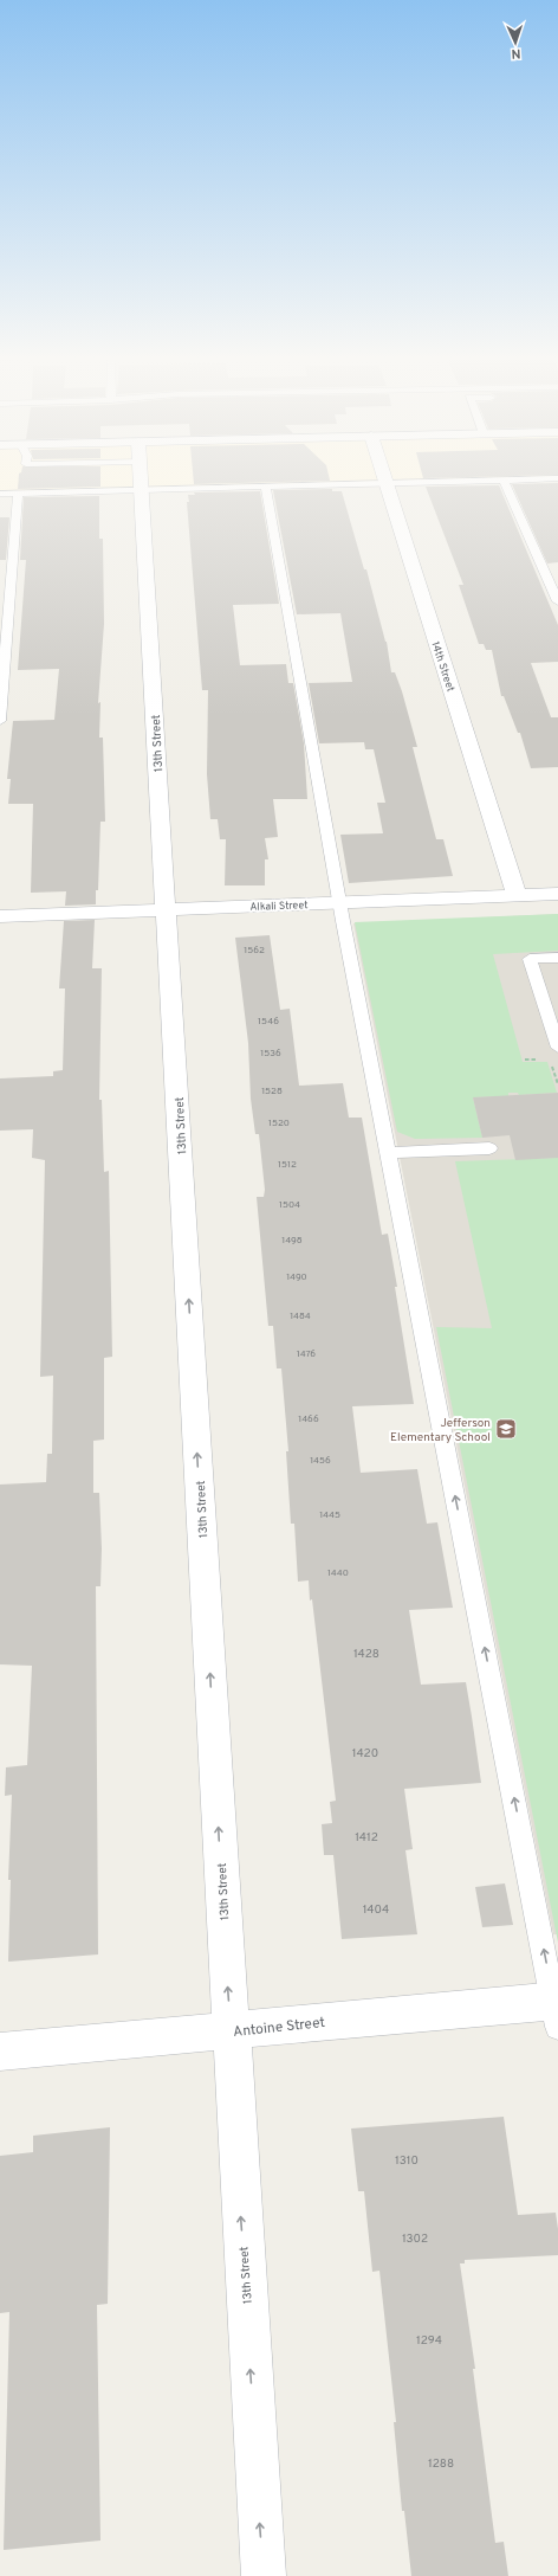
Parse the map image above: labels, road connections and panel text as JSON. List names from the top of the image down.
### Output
{
  "streets": {
    "street": [
      "14th Street",
      "13th Street",
      "Alkali Street",
      "Antoine Street"
    ]
  },
  "crossings": [
    ["14th Street", "Alkali Street"],
    ["13th Street", "Alkali Street"],
    ["13th Street", "Antoine Street"]
  ],
  "one_way": ["13th Street"],
  "places": {
    "school or university": ["Jefferson Elementary School"]
  },
  "house_numbers": [
    "1562",
    "1546",
    "1536",
    "1528",
    "1520",
    "1512",
    "1504",
    "1498",
    "1490",
    "1484",
    "1476",
    "1466",
    "1456",
    "1445",
    "1440",
    "1428",
    "1420",
    "1412",
    "1404",
    "1310",
    "1302",
    "1294",
    "1288"
  ],
  "north": "bottom"
}
